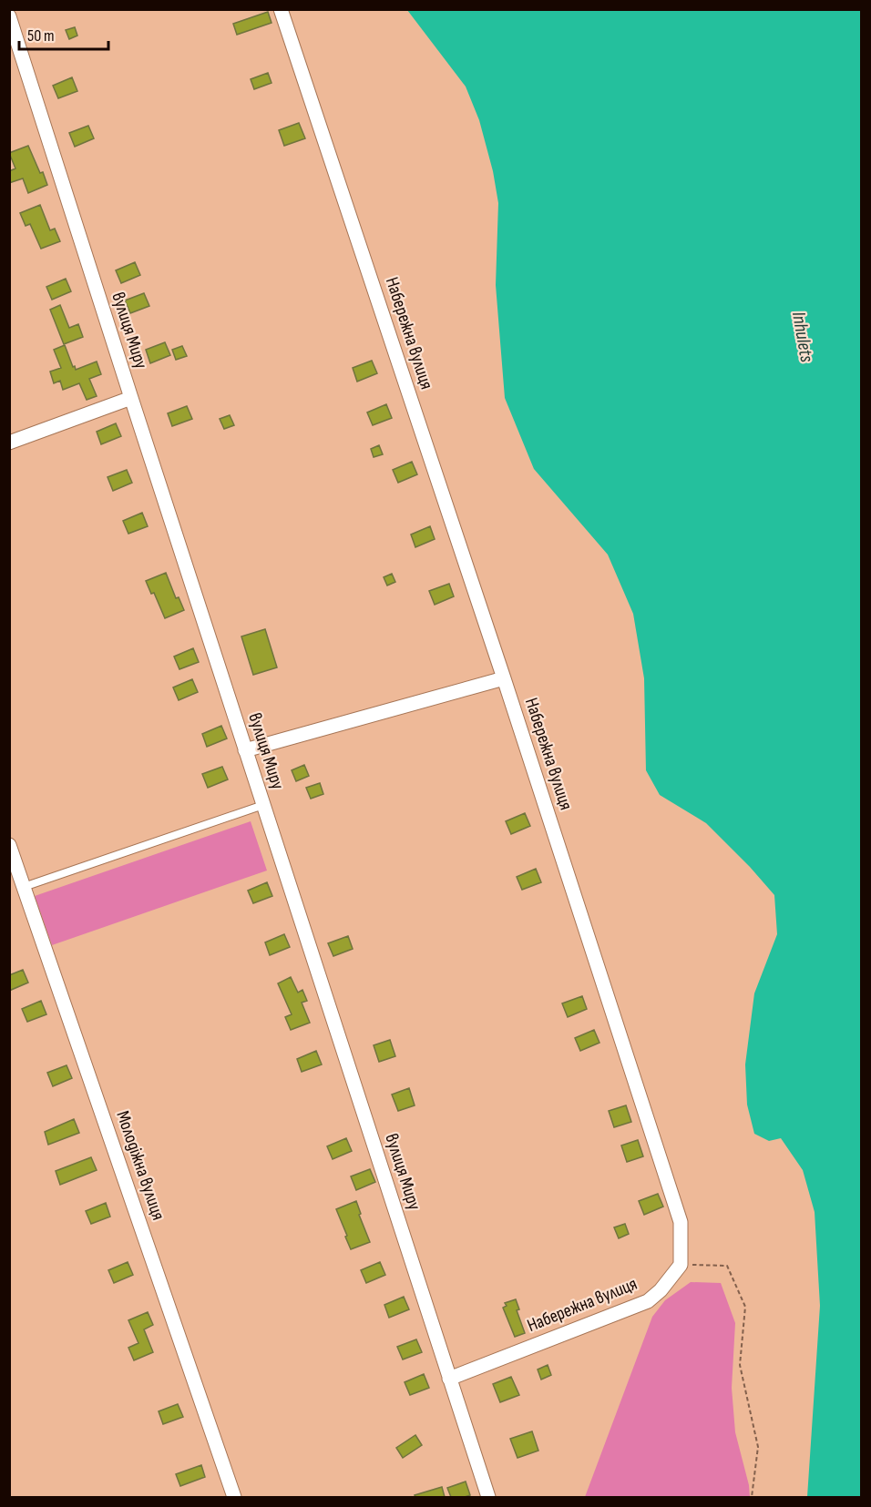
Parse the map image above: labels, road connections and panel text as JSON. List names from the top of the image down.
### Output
{
  "streets": {
    "street": ["вулиця Миру", "Набережна вулиця", "Молодіжна вулиця"]
  },
  "crossings": [
    ["вулиця Миру", "Набережна вулиця"]
  ],
  "water": ["Inhulets"],
  "scale_bar": "50 m"
}
